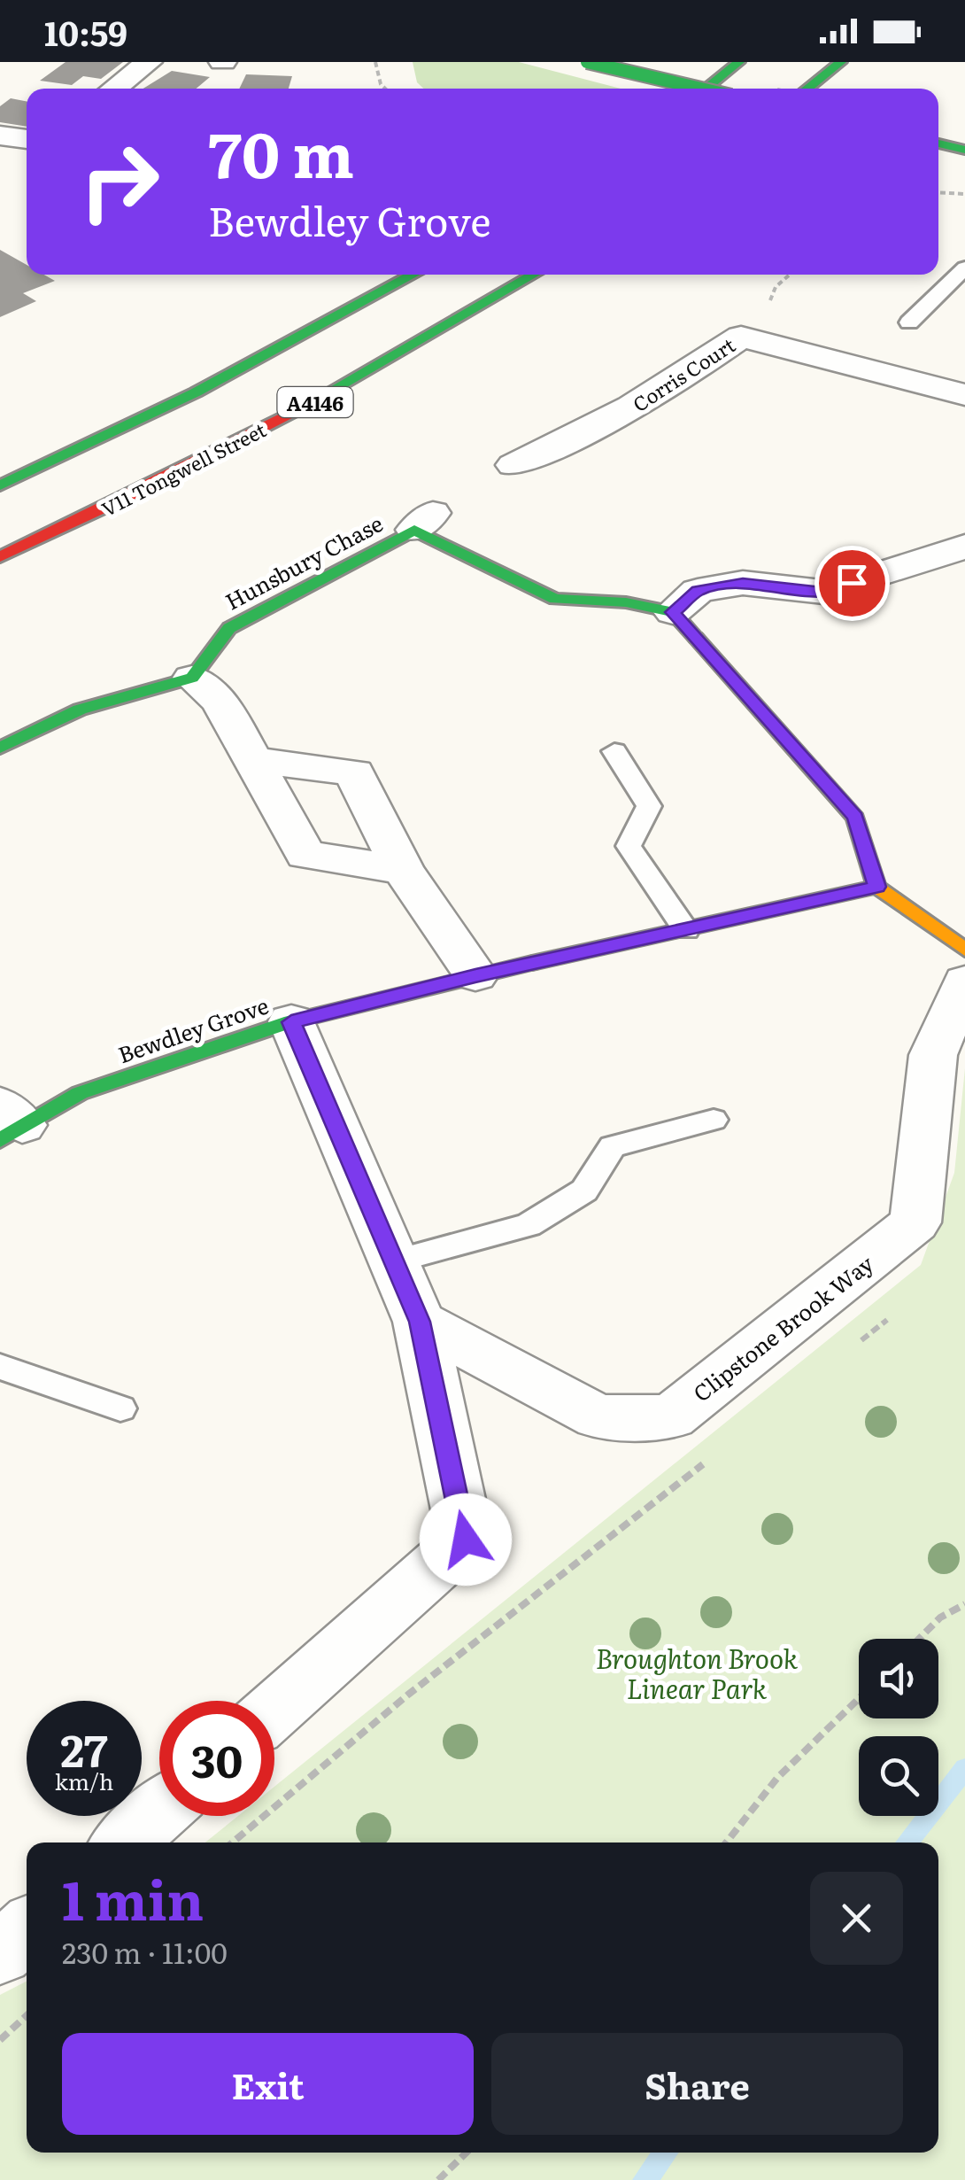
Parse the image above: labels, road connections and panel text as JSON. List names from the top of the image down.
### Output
{
  "streets": {
    "main road": [
      "A4146",
      "V11 Tongwell Street",
      "Hunsbury Chase",
      "Bewdley Grove"
    ],
    "street": ["Corris Court", "Clipstone Brook Way"]
  },
  "parks": ["Broughton Brook Linear Park"],
  "page": {
    "status": "10:59",
    "turn": ["70 m", "Bewdley Grove"],
    "speed": "27 km/h",
    "limit": "30",
    "heading": ["1 min", "230 m · 11:00"],
    "buttons": ["Exit", "Share"]
  }
}
